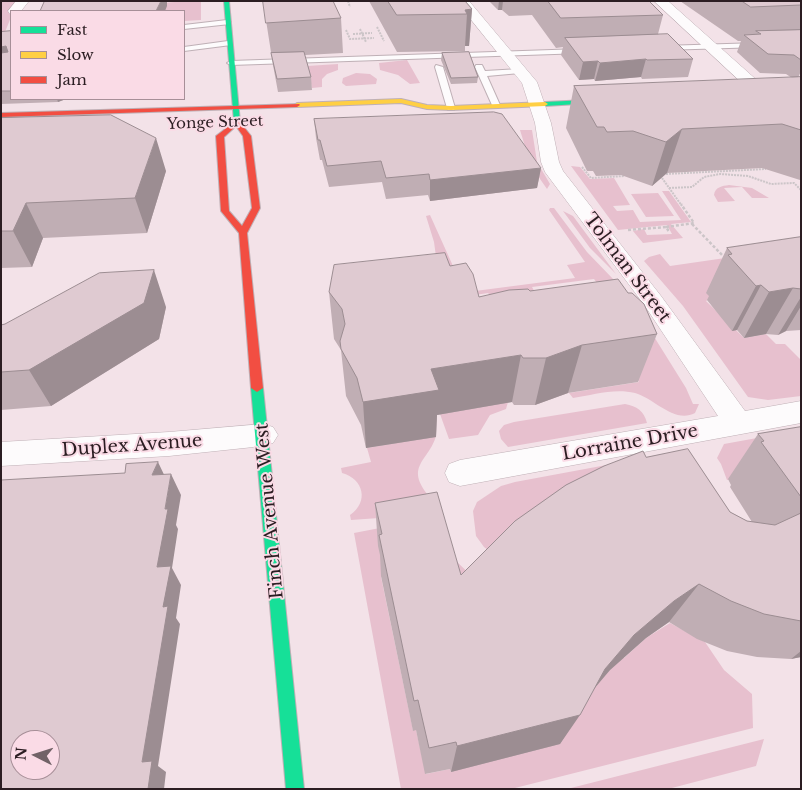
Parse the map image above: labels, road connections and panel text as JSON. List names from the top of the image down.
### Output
{
  "streets": {
    "main road": ["Yonge Street", "Finch Avenue West"],
    "street": ["Tolman Street", "Lorraine Drive", "Duplex Avenue"]
  },
  "crossings": [
    ["Yonge Street", "Tolman Street"],
    ["Tolman Street", "Lorraine Drive"],
    ["Duplex Avenue", "Finch Avenue West"]
  ],
  "legend": ["Fast", "Slow", "Jam"],
  "north": "left"
}
